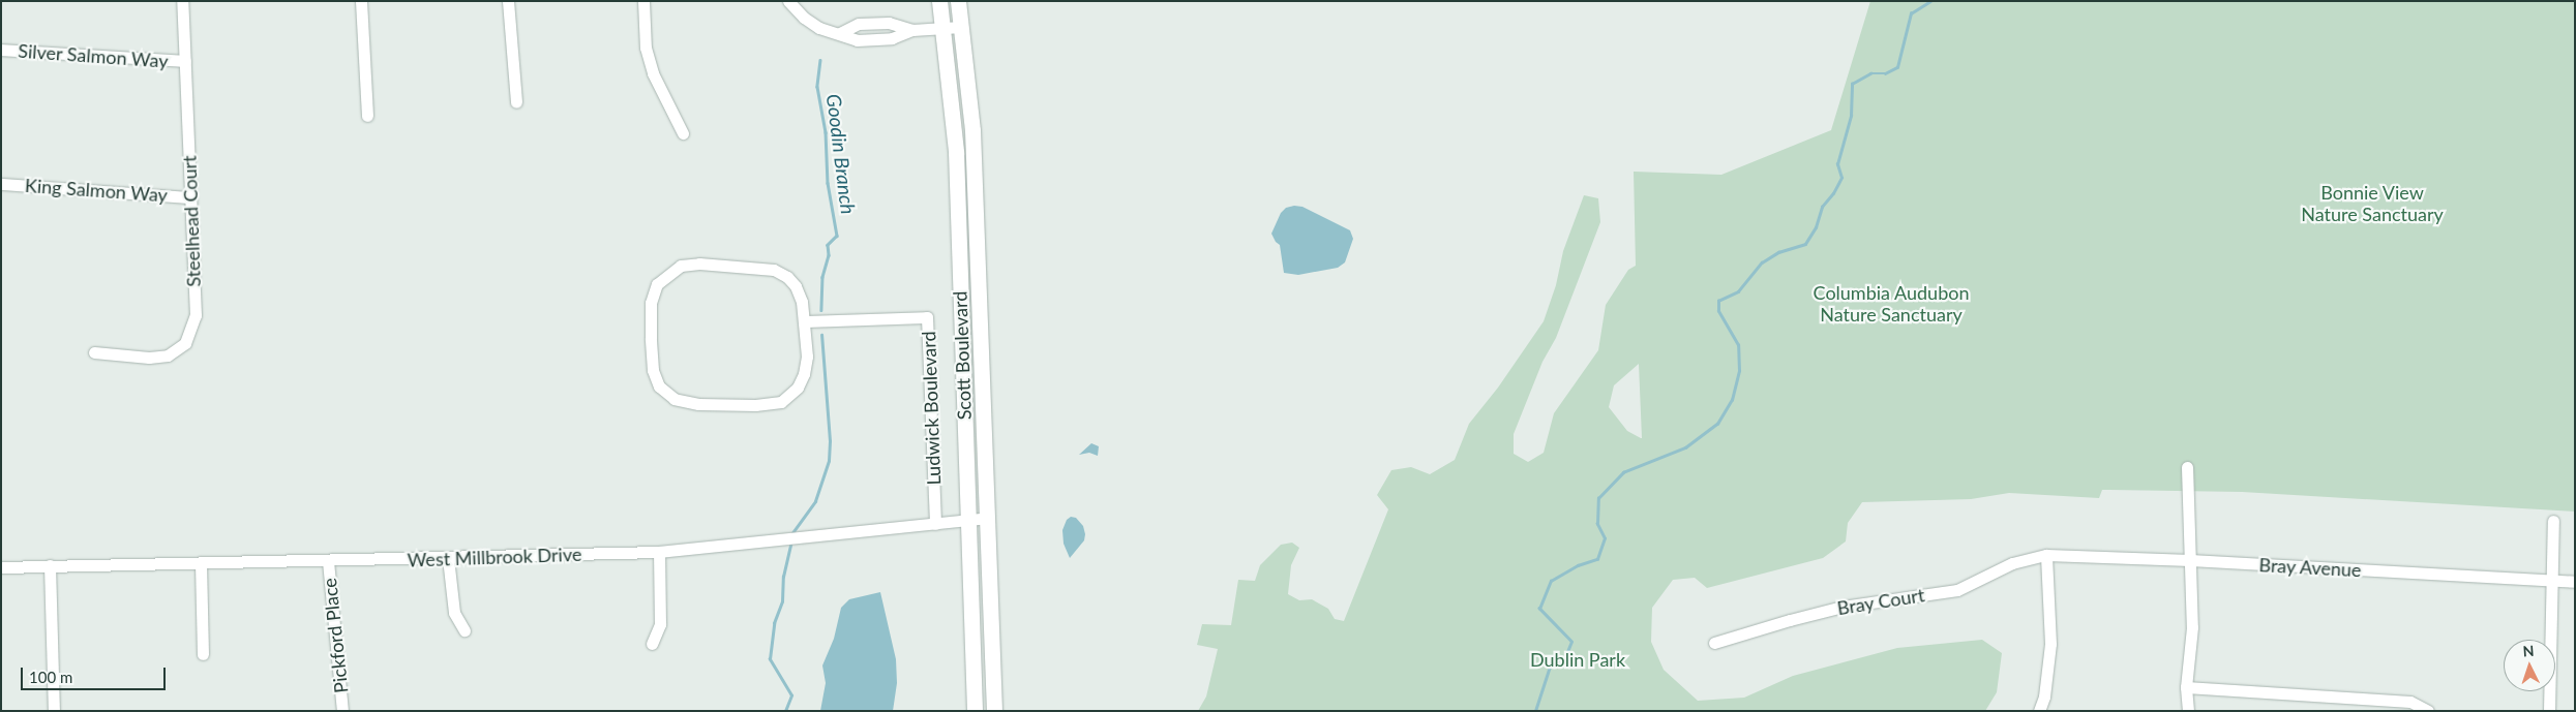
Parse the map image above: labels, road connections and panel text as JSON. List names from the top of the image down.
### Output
{
  "streets": {
    "main road": ["Scott Boulevard"],
    "street": [
      "Silver Salmon Way",
      "King Salmon Way",
      "Steelhead Court",
      "Ludwick Boulevard",
      "West Millbrook Drive",
      "Bray Avenue",
      "Bray Court",
      "Pickford Place"
    ]
  },
  "crossings": [
    ["Silver Salmon Way", "Steelhead Court"],
    ["King Salmon Way", "Steelhead Court"],
    ["Scott Boulevard", "West Millbrook Drive"],
    ["Ludwick Boulevard", "West Millbrook Drive"],
    ["West Millbrook Drive", "Pickford Place"],
    ["Bray Avenue", "Bray Court"]
  ],
  "water": ["Goodin Branch"],
  "parks": ["Bonnie View Nature Sanctuary", "Columbia Audubon Nature Sanctuary", "Dublin Park"],
  "scale_bar": "100 m",
  "north": "top"
}
